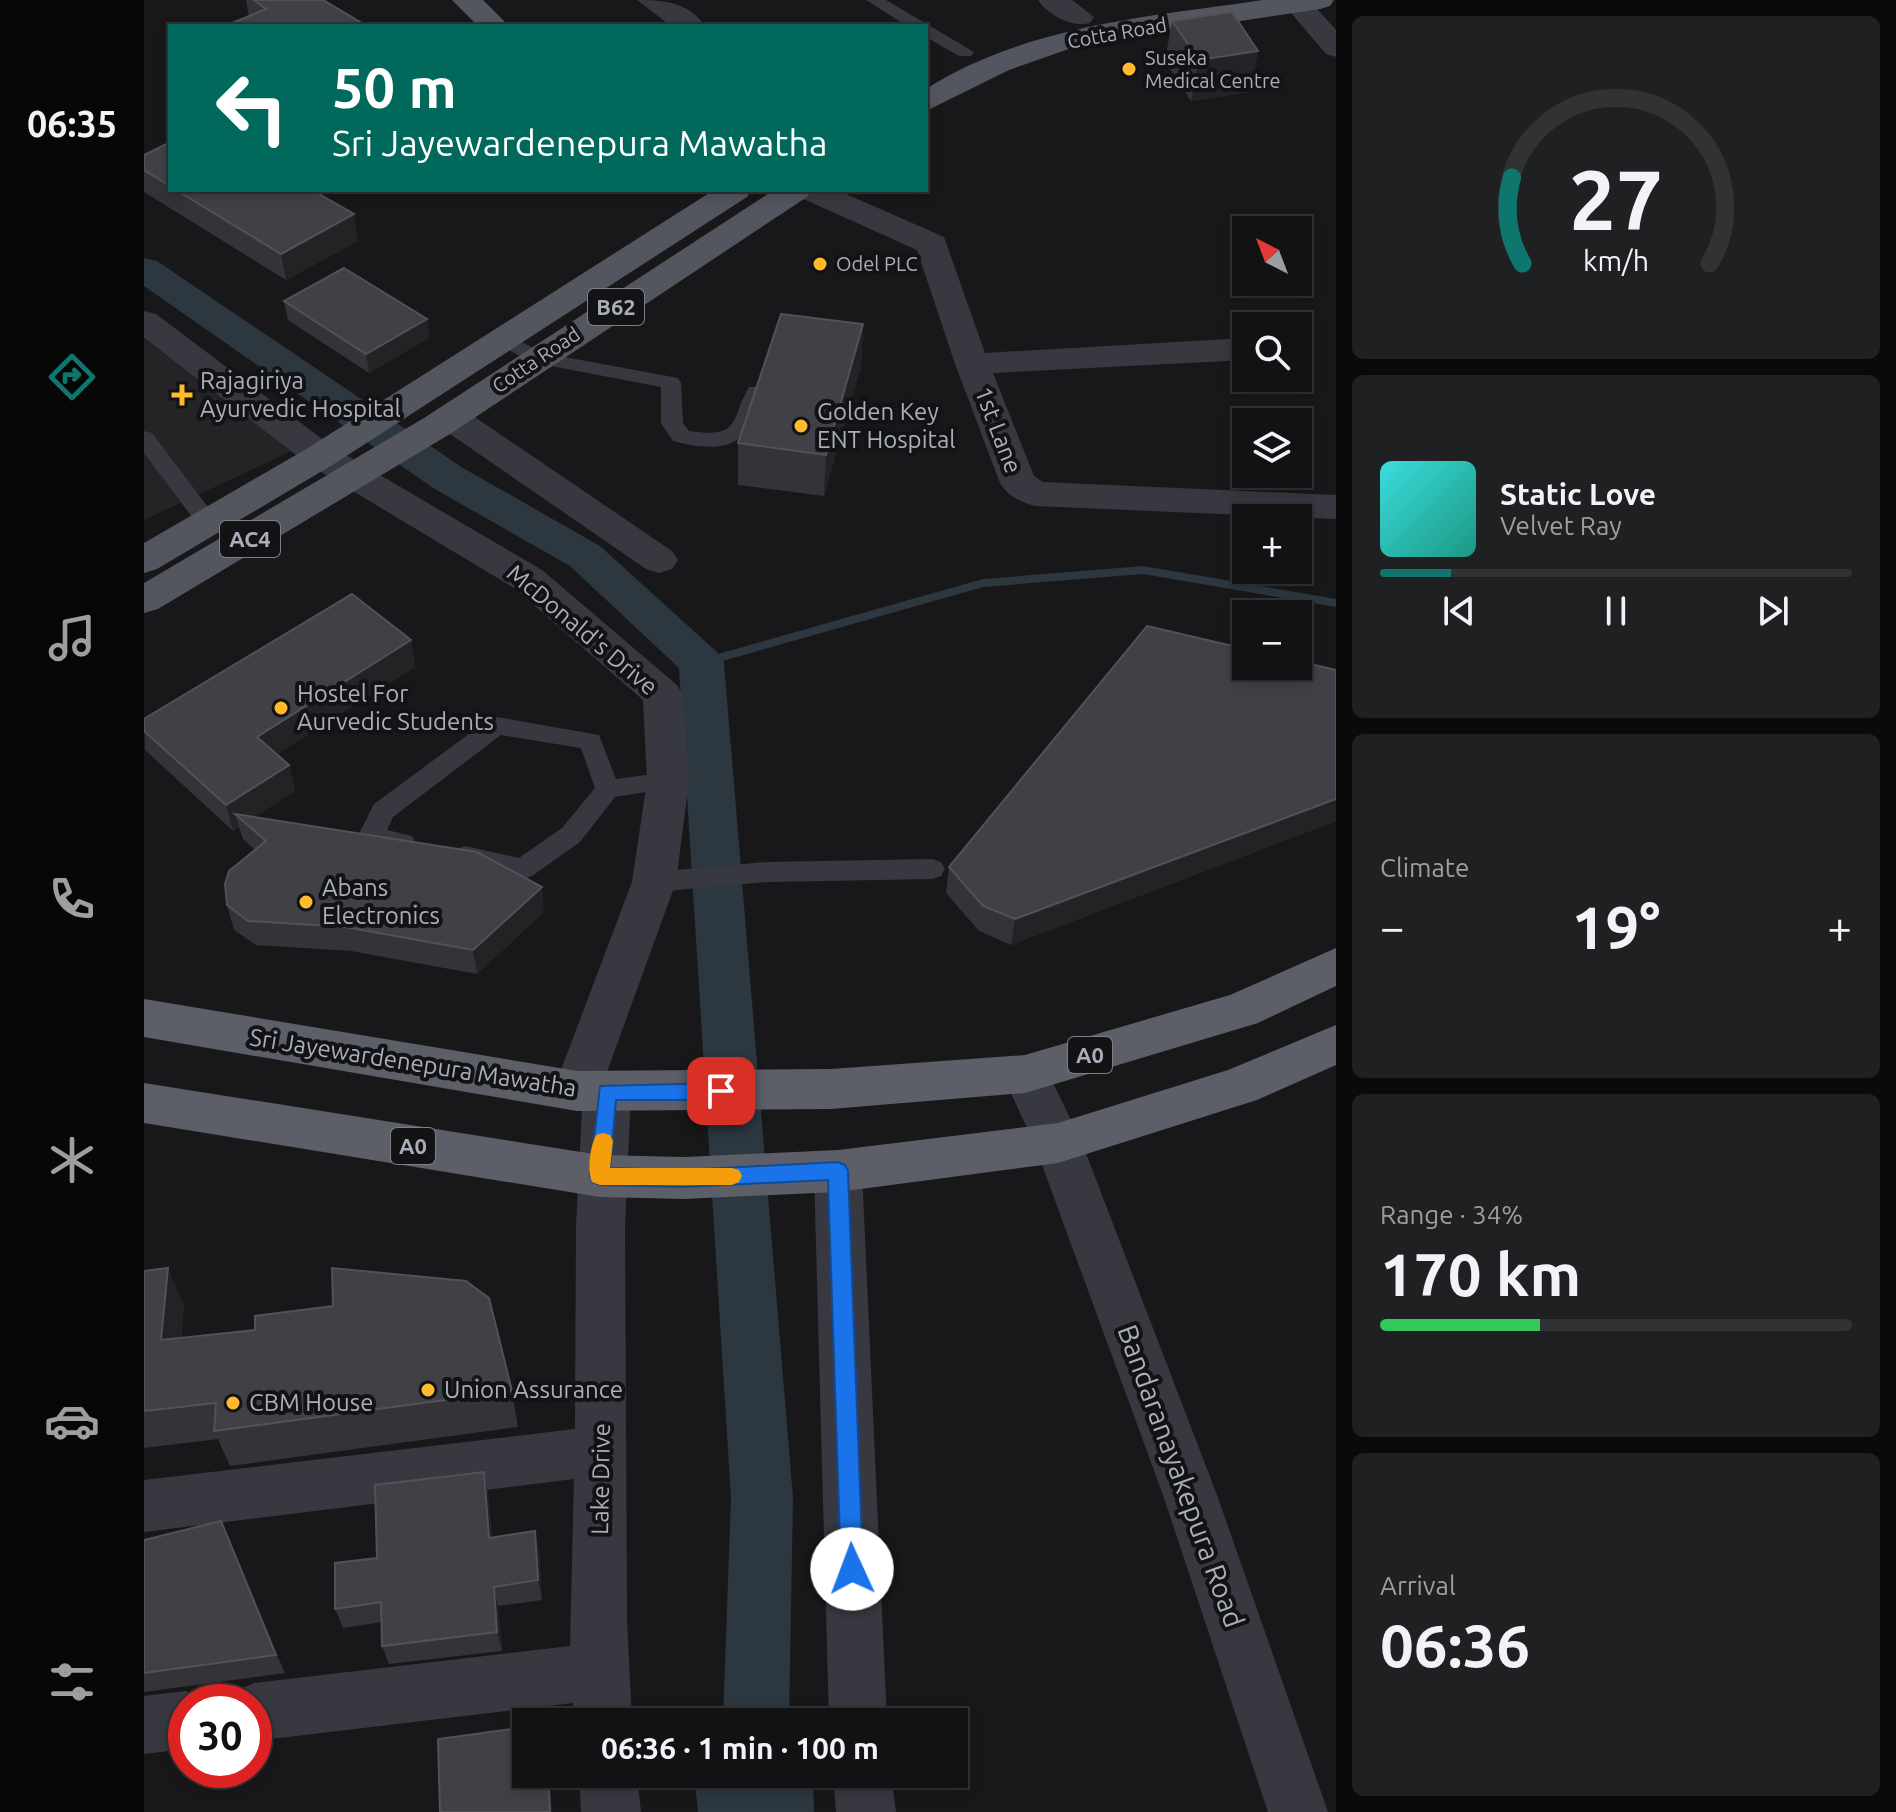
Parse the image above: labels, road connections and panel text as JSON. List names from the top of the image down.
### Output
{
  "streets": {
    "highway": ["A0", "Sri Jayewardenepura Mawatha"],
    "main road": ["Cotta Road", "B62", "AC4"],
    "street": [
      "1st Lane",
      "McDonald's Drive",
      "Bandaranayakepura Road",
      "Lake Drive"
    ]
  },
  "crossings": [
    ["Cotta Road", "AC4"],
    ["AC4", "McDonald's Drive"],
    ["McDonald's Drive", "Sri Jayewardenepura Mawatha"],
    ["McDonald's Drive", "Lake Drive"],
    ["A0", "Bandaranayakepura Road"],
    ["A0", "Lake Drive"],
    ["Sri Jayewardenepura Mawatha", "Bandaranayakepura Road"],
    ["Sri Jayewardenepura Mawatha", "Lake Drive"]
  ],
  "places": {
    "other": [
      "Suseka Medical Centre",
      "Odel PLC",
      "Golden Key ENT Hospital",
      "Hostel For Aurvedic Students",
      "Abans Electronics",
      "Union Assurance",
      "CBM House"
    ],
    "health": ["Rajagiriya Ayurvedic Hospital"]
  },
  "north": "top left",
  "page": {
    "tabs": "06:35",
    "turn": ["50 m", "Sri Jayewardenepura Mawatha"],
    "map_buttons": ["+", "−"],
    "song": ["Static Love", "Velvet Ray"],
    "tile": [
      "Climate",
      ["Range · 34%", "170 km"],
      ["Arrival", "06:36"]
    ],
    "heat": ["−", "19°", "+"],
    "limit": "30",
    "trip": "06:36 · 1 min · 100 m",
    "gauge": ["27", "km/h"]
  }
}
